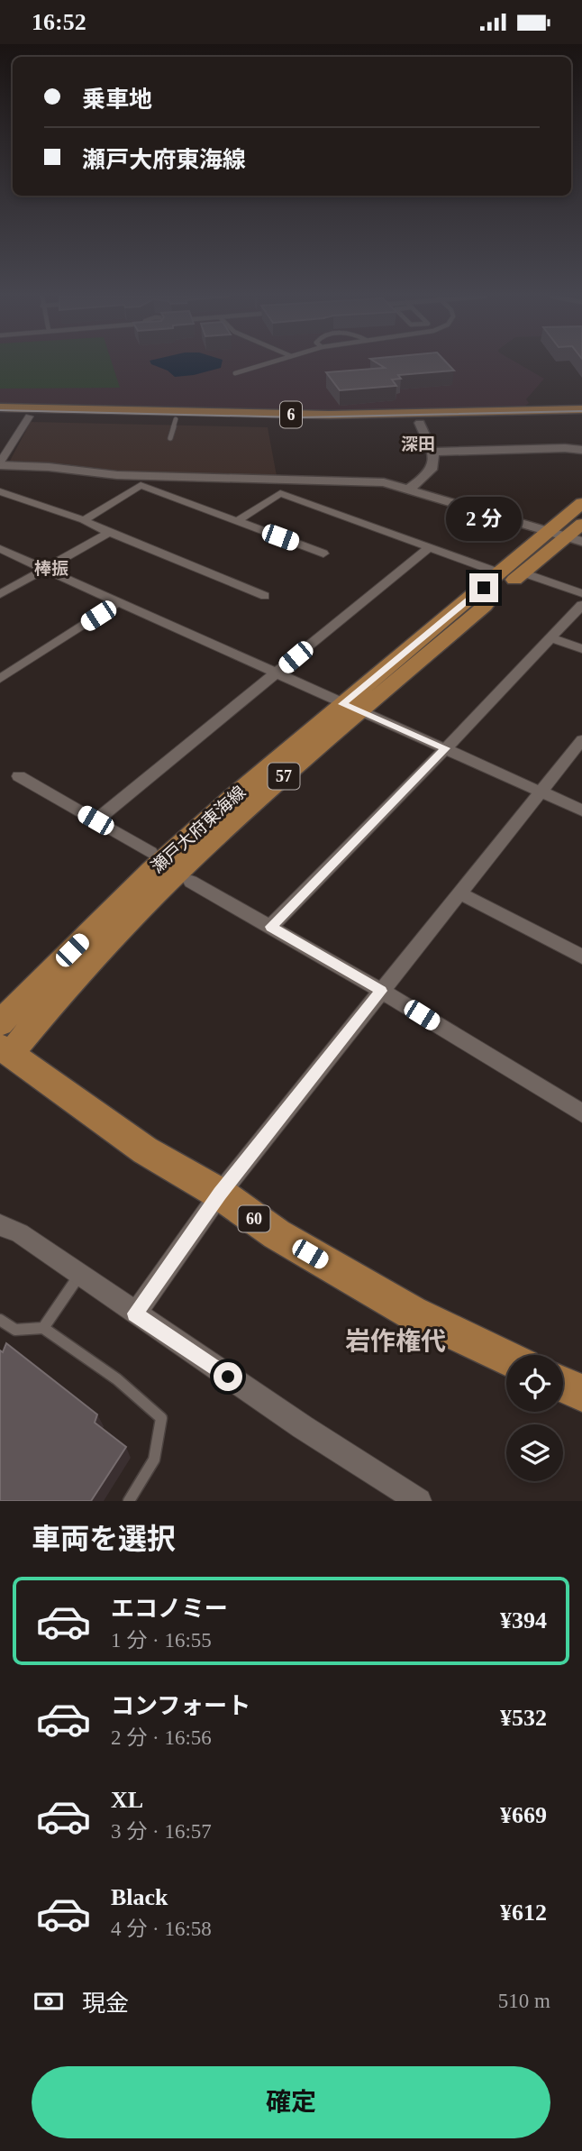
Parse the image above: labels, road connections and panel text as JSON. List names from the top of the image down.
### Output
{
  "streets": {
    "main road": [
      "6",
      "57",
      "瀬戸大府東海線",
      "60"
    ]
  },
  "districts": ["深田", "棒振", "岩作権代"],
  "page": {
    "status": "16:52",
    "banner": ["乗車地", "瀬戸大府東海線"],
    "bubble": "2 分",
    "heading": "車両を選択",
    "list": [
      {
        "name": "エコノミー",
        "note": "1 分 · 16:55",
        "value": "¥394"
      },
      {
        "name": "コンフォート",
        "note": "2 分 · 16:56",
        "value": "¥532"
      },
      {
        "name": "XL",
        "note": "3 分 · 16:57",
        "value": "¥669"
      },
      {
        "name": "Black",
        "note": "4 分 · 16:58",
        "value": "¥612"
      }
    ],
    "pay": ["現金", "510 m"],
    "buttons": "確定"
  }
}
